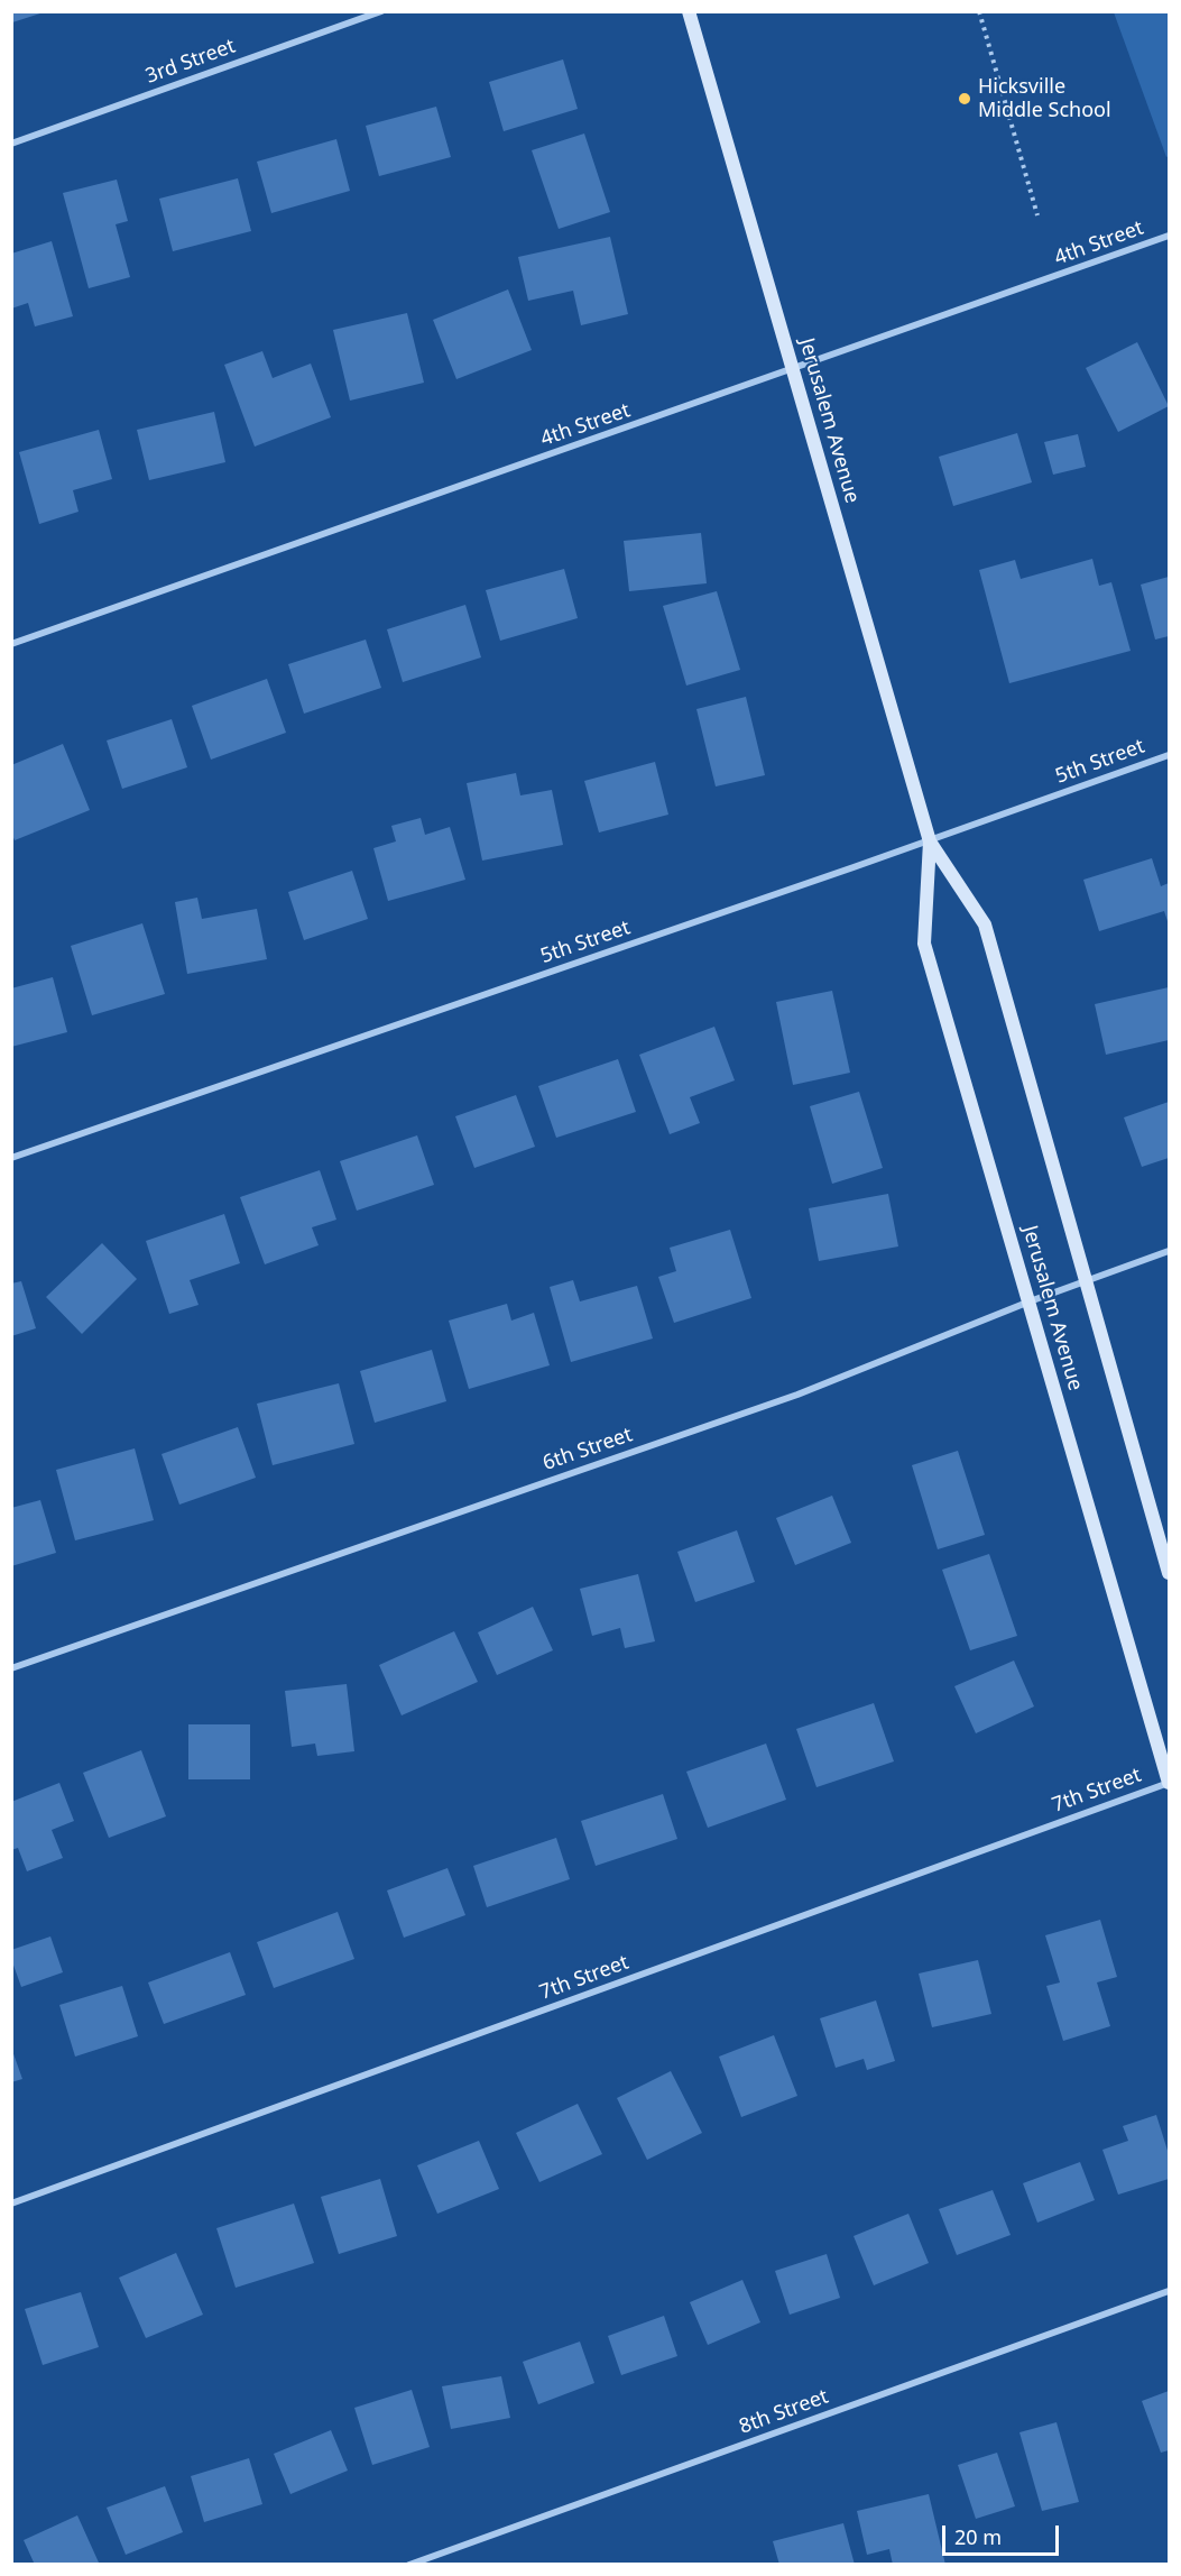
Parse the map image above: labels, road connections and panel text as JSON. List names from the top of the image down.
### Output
{
  "streets": {
    "main road": ["Jerusalem Avenue"],
    "street": [
      "3rd Street",
      "4th Street",
      "5th Street",
      "6th Street",
      "7th Street",
      "8th Street"
    ]
  },
  "crossings": [
    ["4th Street", "Jerusalem Avenue"],
    ["Jerusalem Avenue", "5th Street"],
    ["Jerusalem Avenue", "6th Street"],
    ["Jerusalem Avenue", "7th Street"]
  ],
  "places": ["Hicksville Middle School"],
  "scale_bar": "20 m"
}
